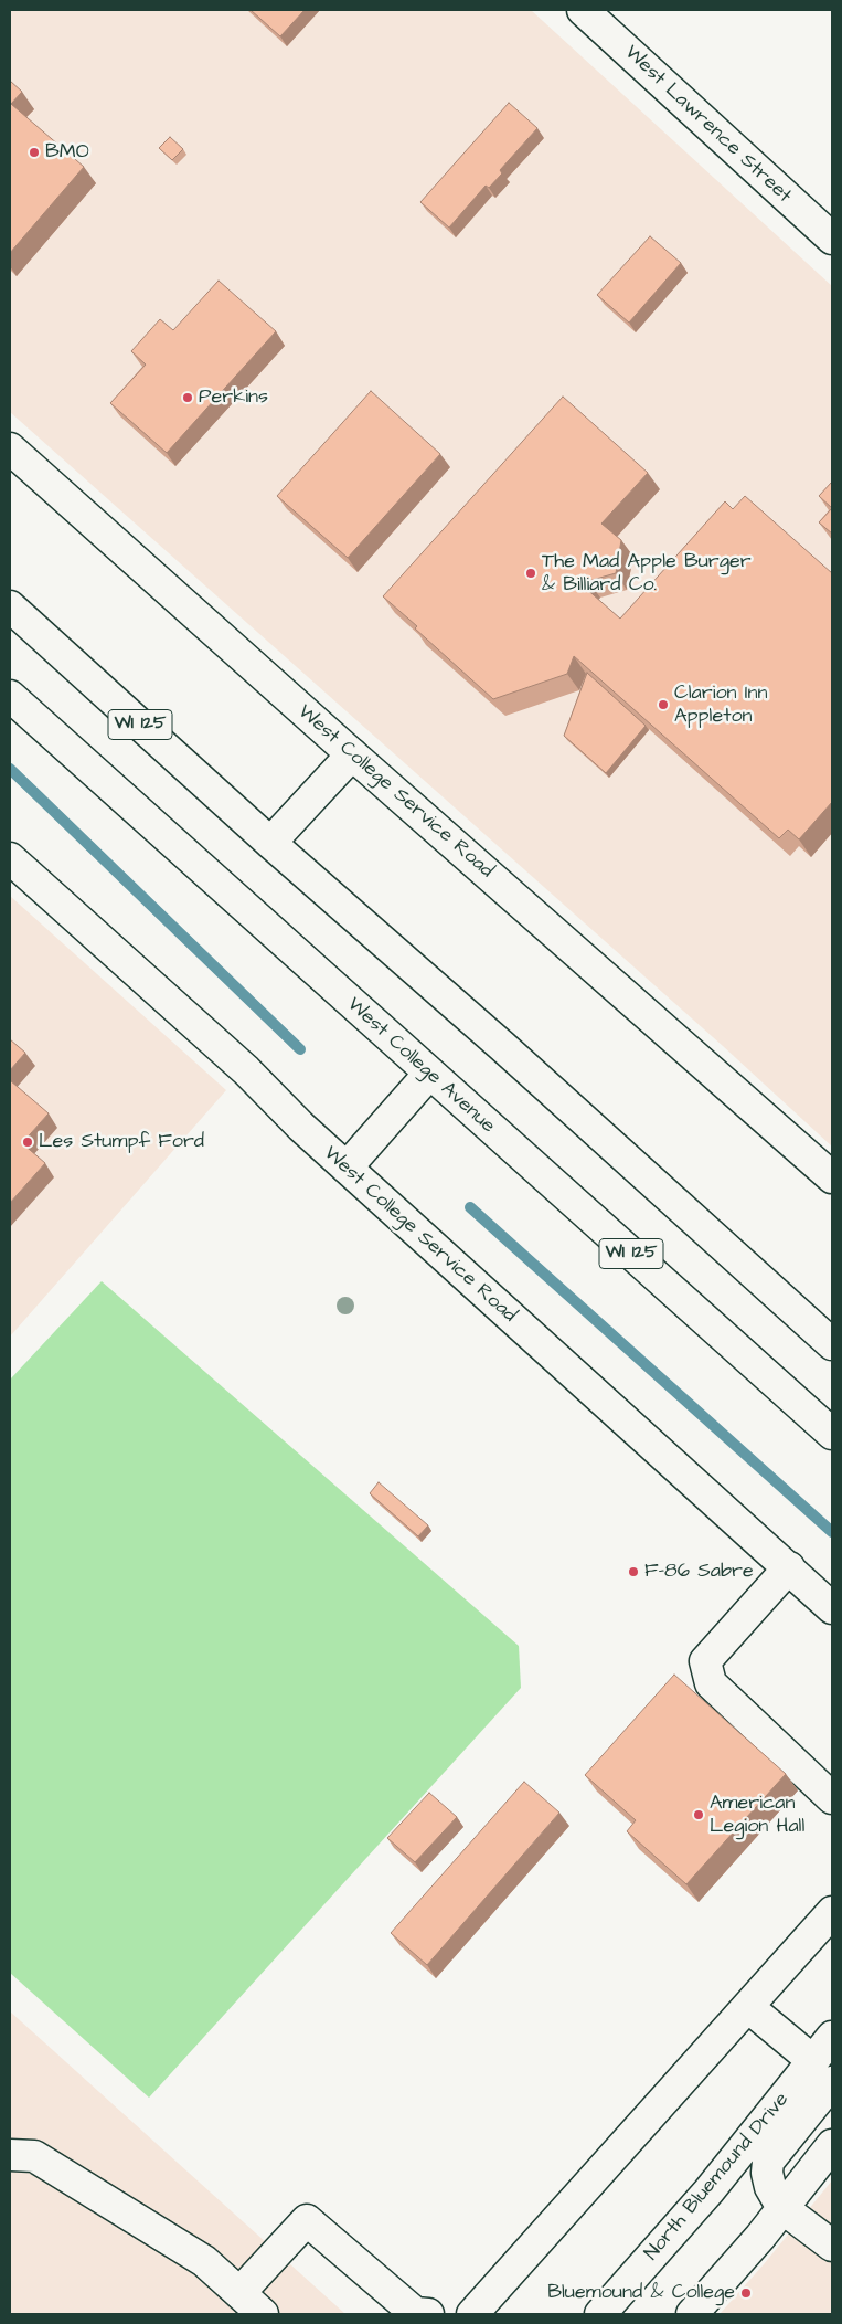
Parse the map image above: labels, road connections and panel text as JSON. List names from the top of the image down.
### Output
{
  "streets": {
    "main road": [
      "West Lawrence Street",
      "WI 125",
      "West College Service Road",
      "West College Avenue",
      "North Bluemound Drive"
    ]
  },
  "places": [
    "BMO",
    "Perkins",
    "The Mad Apple Burger & Billiard Co.",
    "Clarion Inn Appleton",
    "Les Stumpf Ford",
    "F-86 Sabre",
    "American Legion Hall",
    "Bluemound & College"
  ]
}
